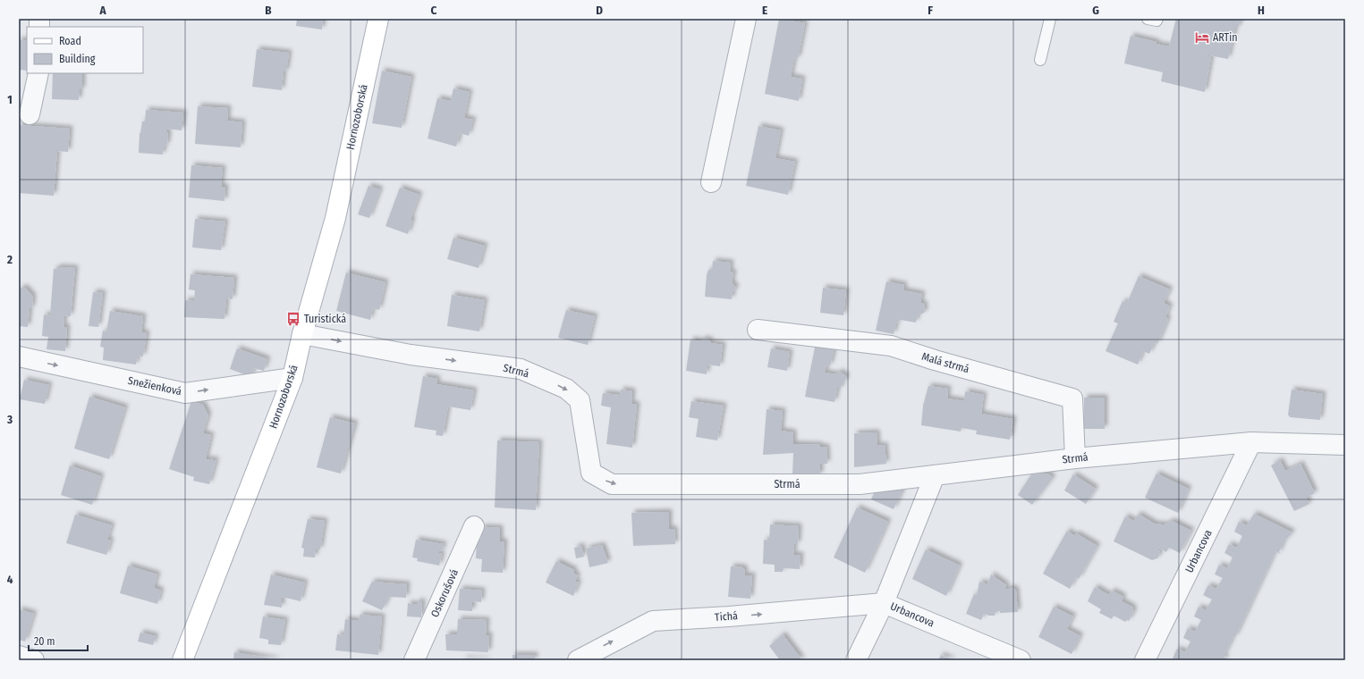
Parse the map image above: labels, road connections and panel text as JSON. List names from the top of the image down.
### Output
{
  "streets": {
    "street": [
      "Hornozoborská",
      "Malá strmá",
      "Strmá",
      "Snežienková",
      "Urbancova",
      "Oskorušová",
      "Tichá"
    ]
  },
  "crossings": [
    ["Hornozoborská", "Strmá"],
    ["Hornozoborská", "Snežienková"],
    ["Malá strmá", "Strmá"],
    ["Strmá", "Urbancova"],
    ["Urbancova", "Tichá"]
  ],
  "one_way": ["Strmá", "Snežienková", "Tichá"],
  "places": {
    "hotel": ["ARTin"],
    "bus stop": ["Turistická"]
  },
  "legend": ["Road", "Building"],
  "scale_bar": "20 m",
  "grid": {
    "columns": [
      "A",
      "B",
      "C",
      "D",
      "E",
      "F",
      "G",
      "H"
    ],
    "rows": [
      "1",
      "2",
      "3",
      "4"
    ]
  }
}
